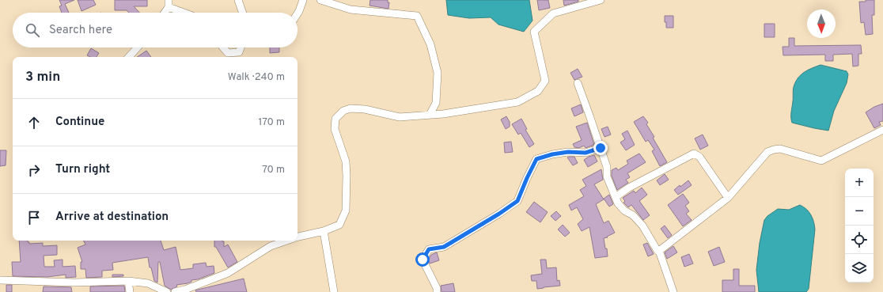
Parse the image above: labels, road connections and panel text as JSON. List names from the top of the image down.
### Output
{
  "north": "bottom",
  "page": {
    "search": "Search here",
    "heading": ["3 min", "Walk · 240 m"],
    "list": [
      ["Continue", "170 m"],
      ["Turn right", "70 m"],
      "Arrive at destination"
    ],
    "map_buttons": ["+", "−"]
  }
}
